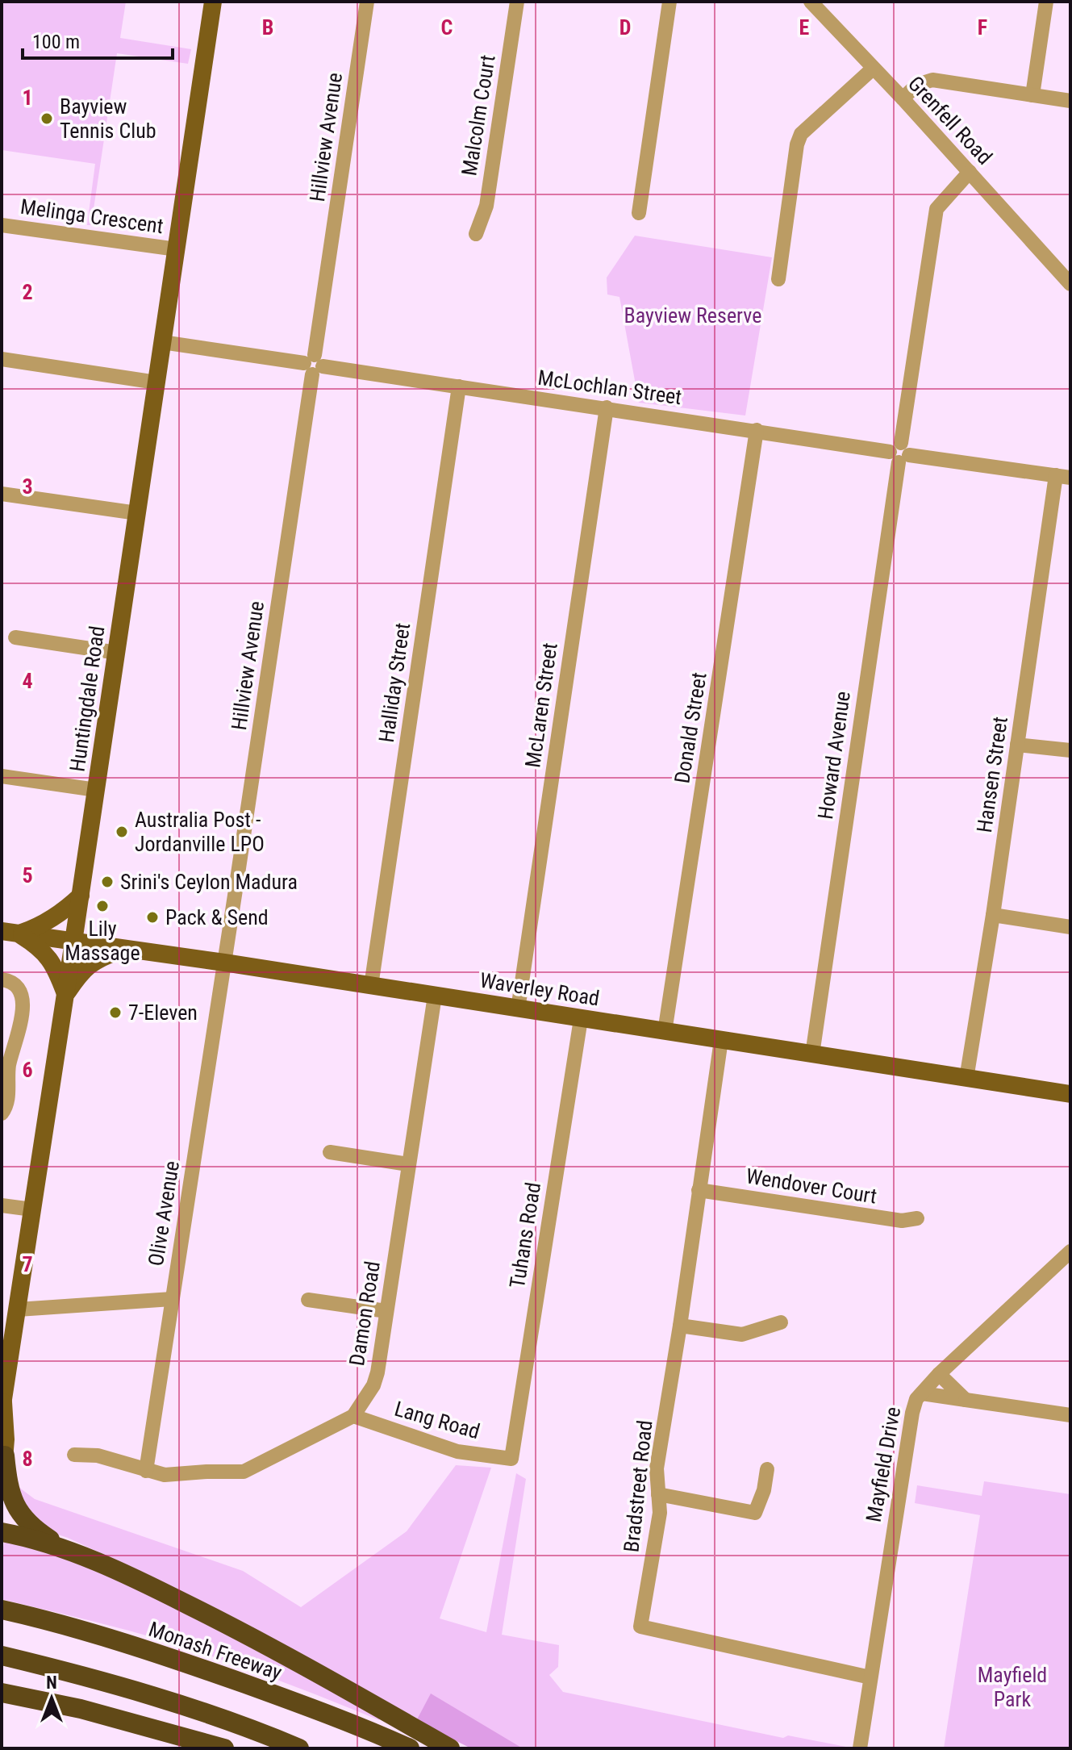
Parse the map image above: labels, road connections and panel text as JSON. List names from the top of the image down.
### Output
{
  "streets": {
    "highway": ["Monash Freeway"],
    "main road": ["Huntingdale Road", "Waverley Road"],
    "street": [
      "Malcolm Court",
      "Grenfell Road",
      "Hillview Avenue",
      "Melinga Crescent",
      "McLochlan Street",
      "Halliday Street",
      "McLaren Street",
      "Donald Street",
      "Howard Avenue",
      "Hansen Street",
      "Wendover Court",
      "Olive Avenue",
      "Tuhans Road",
      "Damon Road",
      "Lang Road",
      "Mayfield Drive",
      "Bradstreet Road"
    ]
  },
  "crossings": [
    ["Grenfell Road", "Howard Avenue"],
    ["Hillview Avenue", "McLochlan Street"],
    ["Hillview Avenue", "Waverley Road"],
    ["Hillview Avenue", "Olive Avenue"],
    ["Melinga Crescent", "Huntingdale Road"],
    ["McLochlan Street", "Halliday Street"],
    ["McLochlan Street", "Huntingdale Road"],
    ["McLochlan Street", "McLaren Street"],
    ["McLochlan Street", "Donald Street"],
    ["McLochlan Street", "Howard Avenue"],
    ["McLochlan Street", "Hansen Street"],
    ["Halliday Street", "Waverley Road"],
    ["Huntingdale Road", "Waverley Road"],
    ["McLaren Street", "Waverley Road"],
    ["Donald Street", "Waverley Road"],
    ["Howard Avenue", "Waverley Road"],
    ["Hansen Street", "Waverley Road"],
    ["Waverley Road", "Olive Avenue"],
    ["Waverley Road", "Tuhans Road"],
    ["Waverley Road", "Damon Road"],
    ["Waverley Road", "Bradstreet Road"],
    ["Wendover Court", "Bradstreet Road"],
    ["Tuhans Road", "Lang Road"],
    ["Damon Road", "Lang Road"],
    ["Mayfield Drive", "Bradstreet Road"]
  ],
  "parks": ["Bayview Reserve", "Mayfield Park"],
  "places": [
    "Bayview Tennis Club",
    "Australia Post - Jordanville LPO",
    "Srini's Ceylon Madura",
    "Lily Massage",
    "Pack & Send",
    "7-Eleven"
  ],
  "scale_bar": "100 m",
  "north": "top",
  "grid": {
    "columns": [
      "B",
      "C",
      "D",
      "E",
      "F"
    ],
    "rows": [
      "1",
      "2",
      "3",
      "4",
      "5",
      "6",
      "7",
      "8"
    ]
  }
}
